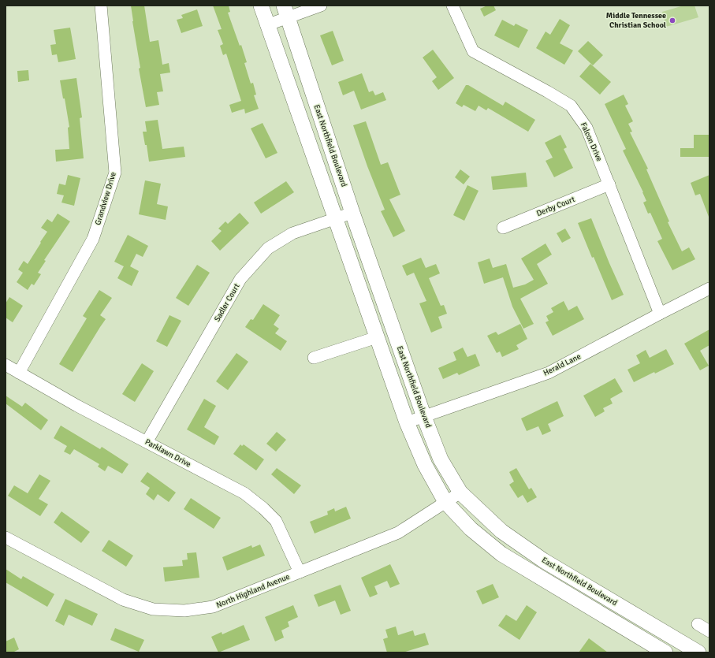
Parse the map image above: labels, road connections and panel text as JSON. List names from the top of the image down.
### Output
{
  "streets": {
    "main road": ["East Northfield Boulevard"],
    "street": [
      "Falcon Drive",
      "Grandview Drive",
      "Derby Court",
      "Sadler Court",
      "Herald Lane",
      "Parklawn Drive",
      "North Highland Avenue"
    ]
  },
  "crossings": [
    ["Falcon Drive", "Derby Court"],
    ["Falcon Drive", "Herald Lane"],
    ["East Northfield Boulevard", "Sadler Court"],
    ["East Northfield Boulevard", "Herald Lane"],
    ["East Northfield Boulevard", "North Highland Avenue"],
    ["Grandview Drive", "Parklawn Drive"],
    ["Sadler Court", "Parklawn Drive"],
    ["Parklawn Drive", "North Highland Avenue"]
  ],
  "places": ["Middle Tennessee Christian School"]
}
